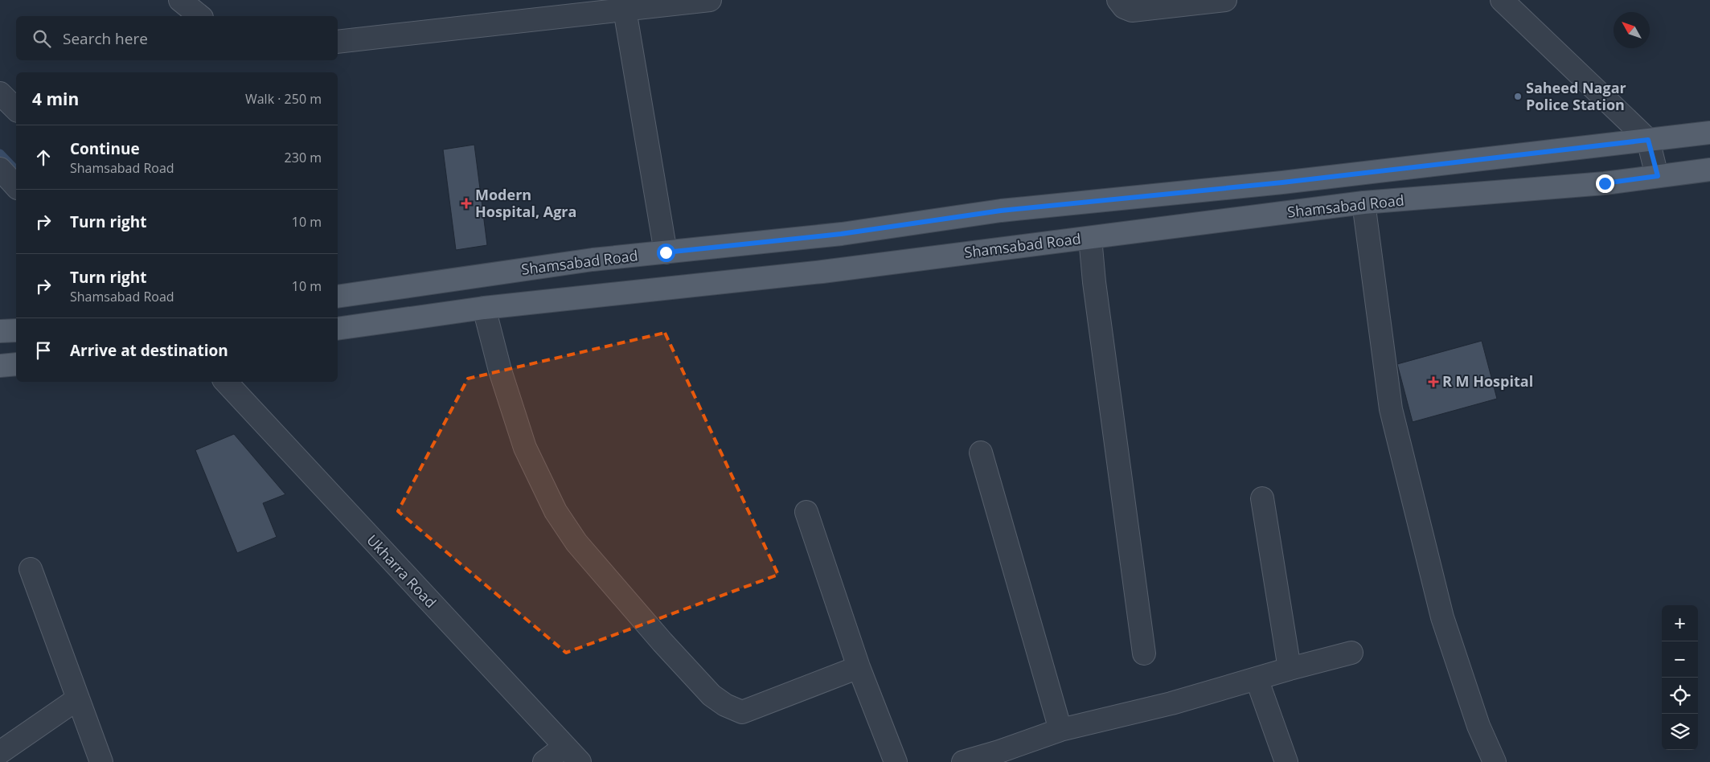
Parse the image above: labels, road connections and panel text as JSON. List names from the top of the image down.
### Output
{
  "streets": {
    "main road": ["Shamsabad Road"],
    "street": ["Ukharra Road"]
  },
  "places": {
    "other": ["Saheed Nagar Police Station"],
    "health": ["Modern Hospital, Agra", "R M Hospital"]
  },
  "north": "top left",
  "page": {
    "search": "Search here",
    "heading": ["4 min", "Walk · 250 m"],
    "list": [
      ["Continue", "Shamsabad Road", "230 m"],
      ["Turn right", "10 m"],
      ["Turn right", "Shamsabad Road", "10 m"],
      "Arrive at destination"
    ],
    "map_buttons": ["+", "−"]
  }
}
